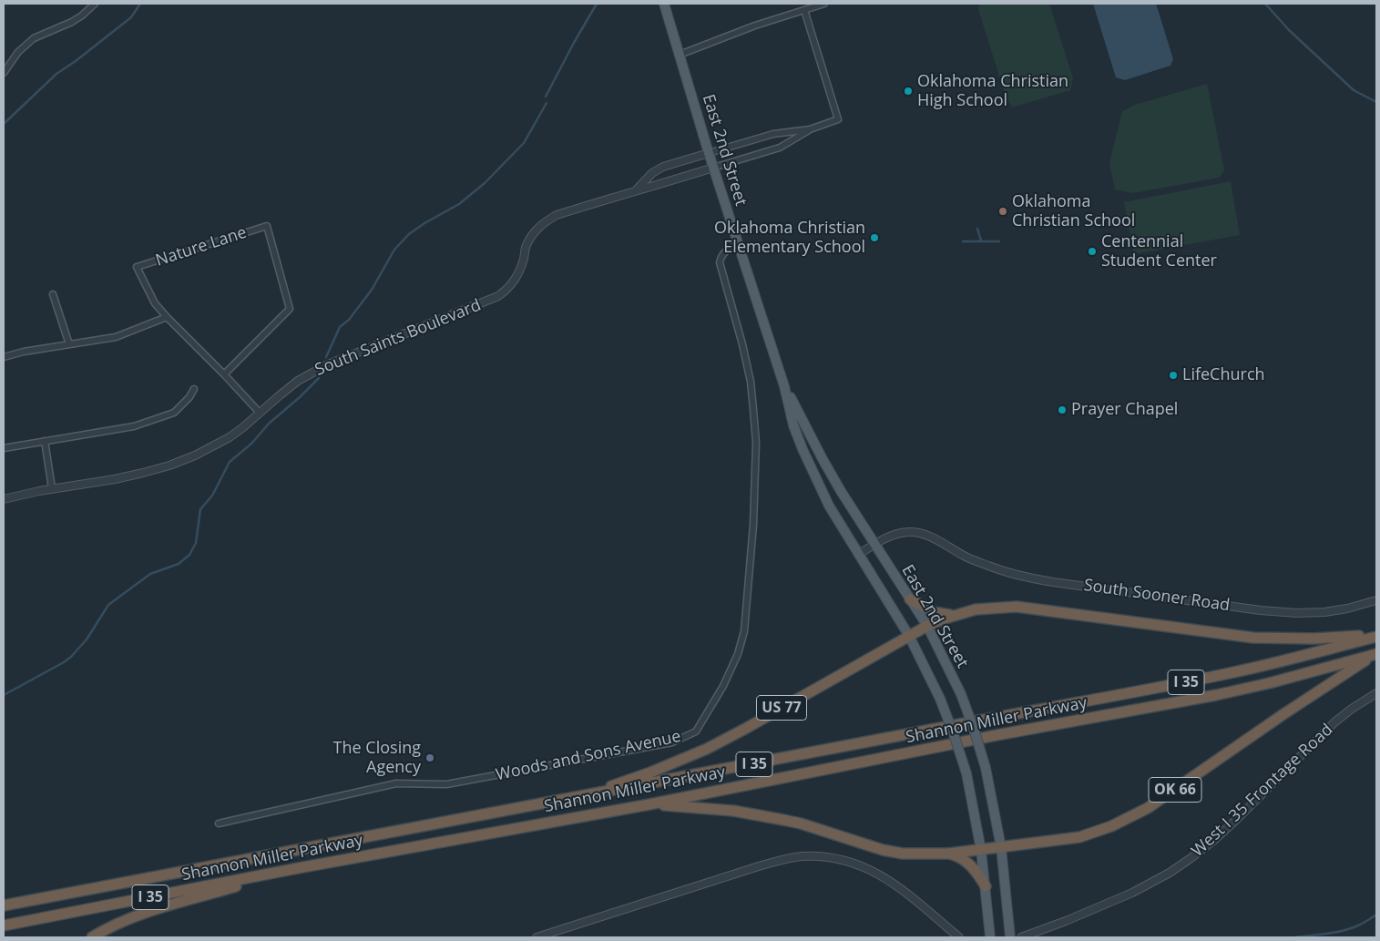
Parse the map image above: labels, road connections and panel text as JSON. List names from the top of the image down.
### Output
{
  "streets": {
    "highway": [
      "I 35",
      "US 77",
      "Shannon Miller Parkway",
      "OK 66"
    ],
    "main road": ["East 2nd Street"],
    "street": [
      "Nature Lane",
      "South Saints Boulevard",
      "South Sooner Road",
      "Woods and Sons Avenue",
      "West I 35 Frontage Road"
    ]
  },
  "crossings": [
    ["East 2nd Street", "South Saints Boulevard"],
    ["East 2nd Street", "South Sooner Road"],
    ["East 2nd Street", "US 77"],
    ["East 2nd Street", "Woods and Sons Avenue"],
    ["East 2nd Street", "OK 66"],
    ["US 77", "Shannon Miller Parkway"],
    ["Shannon Miller Parkway", "OK 66"]
  ],
  "places": [
    "Oklahoma Christian High School",
    "Oklahoma Christian School",
    "Oklahoma Christian Elementary School",
    "Centennial Student Center",
    "LifeChurch",
    "Prayer Chapel",
    "The Closing Agency"
  ]
}
